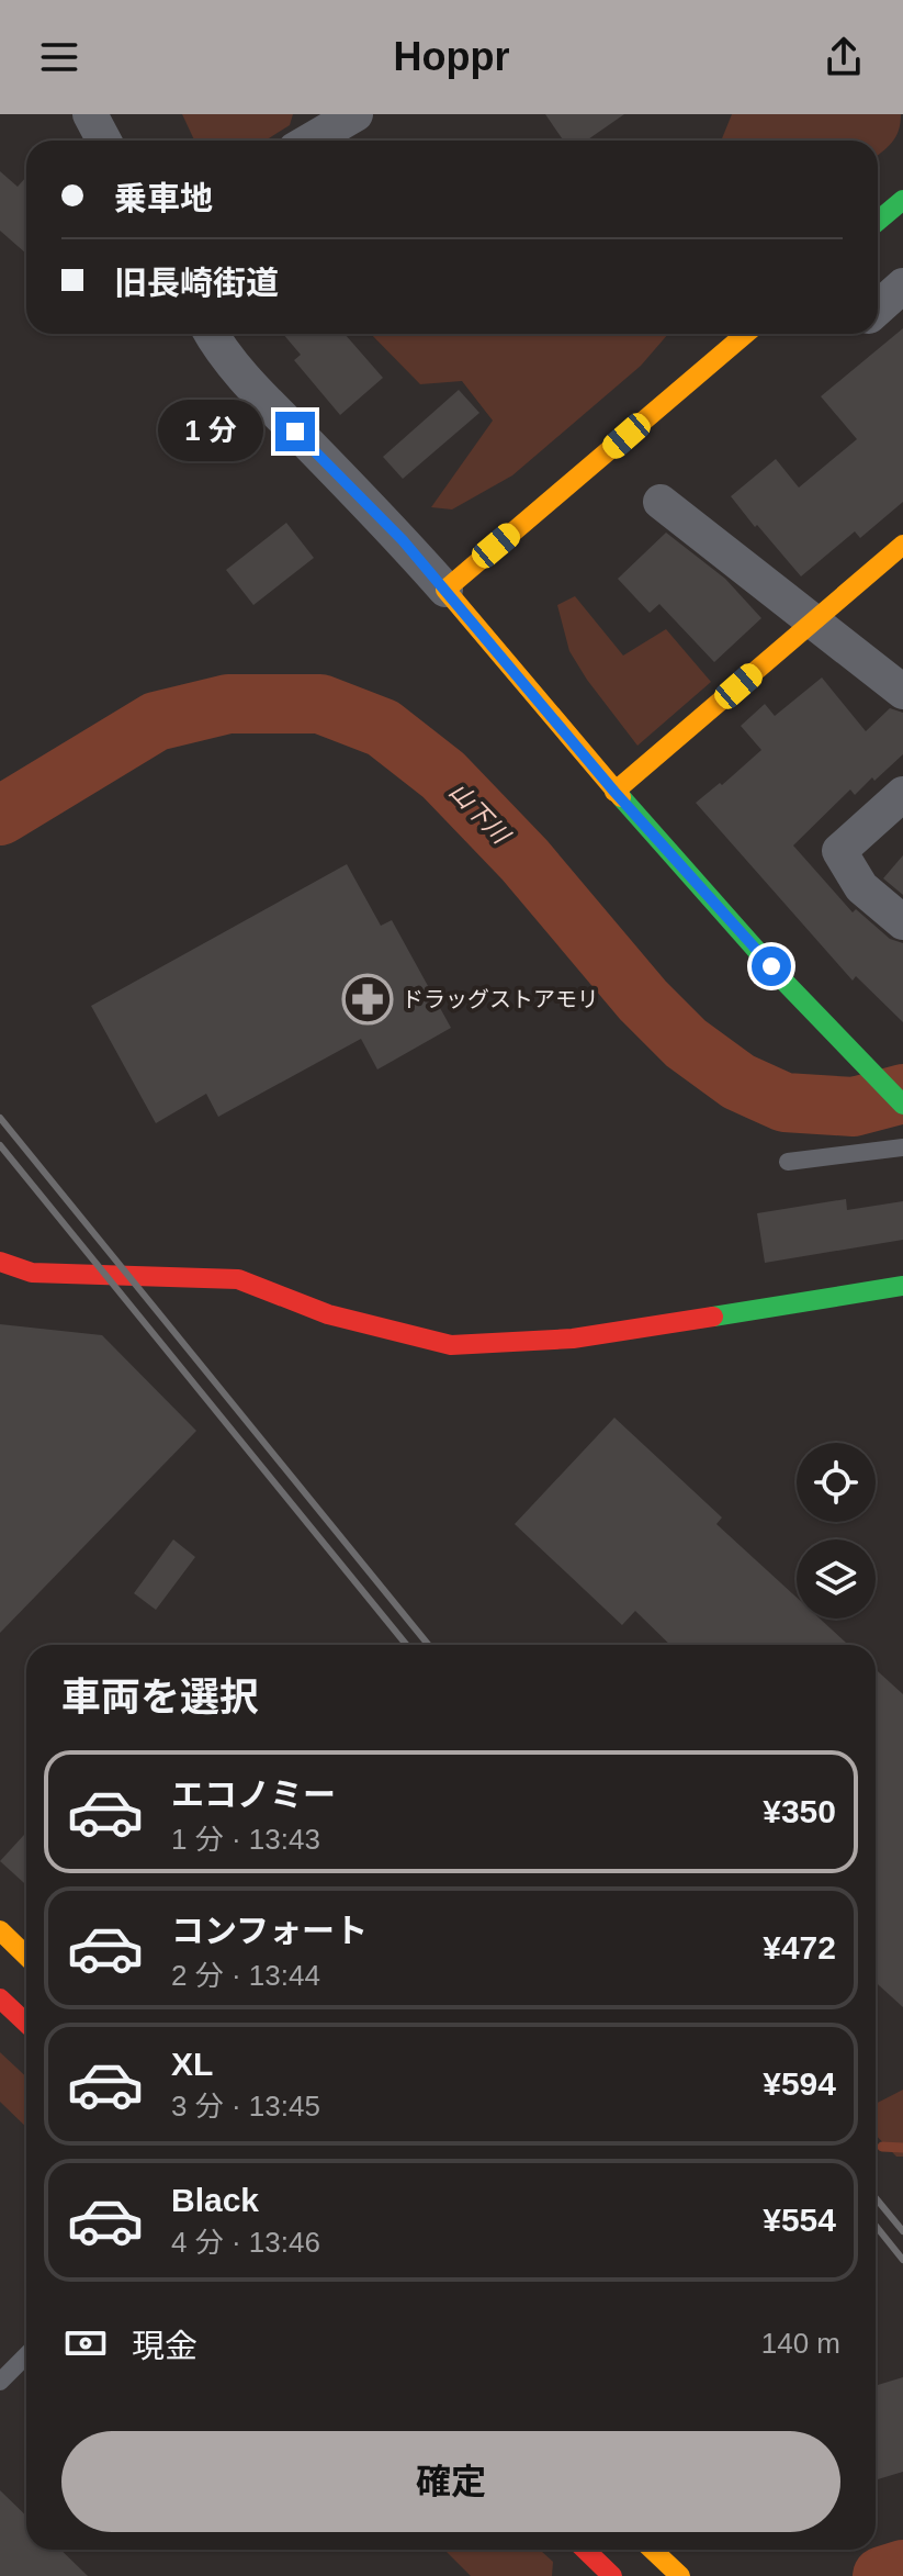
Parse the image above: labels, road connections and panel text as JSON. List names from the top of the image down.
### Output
{
  "water": ["山下川"],
  "places": {
    "pharmacy": ["ドラッグストアモリ"]
  },
  "page": {
    "header": "Hoppr",
    "banner": ["乗車地", "旧長崎街道"],
    "bubble": "1 分",
    "heading": "車両を選択",
    "list": [
      {
        "name": "エコノミー",
        "note": "1 分 · 13:43",
        "value": "¥350"
      },
      {
        "name": "コンフォート",
        "note": "2 分 · 13:44",
        "value": "¥472"
      },
      {
        "name": "XL",
        "note": "3 分 · 13:45",
        "value": "¥594"
      },
      {
        "name": "Black",
        "note": "4 分 · 13:46",
        "value": "¥554"
      }
    ],
    "pay": ["現金", "140 m"],
    "buttons": "確定"
  }
}
